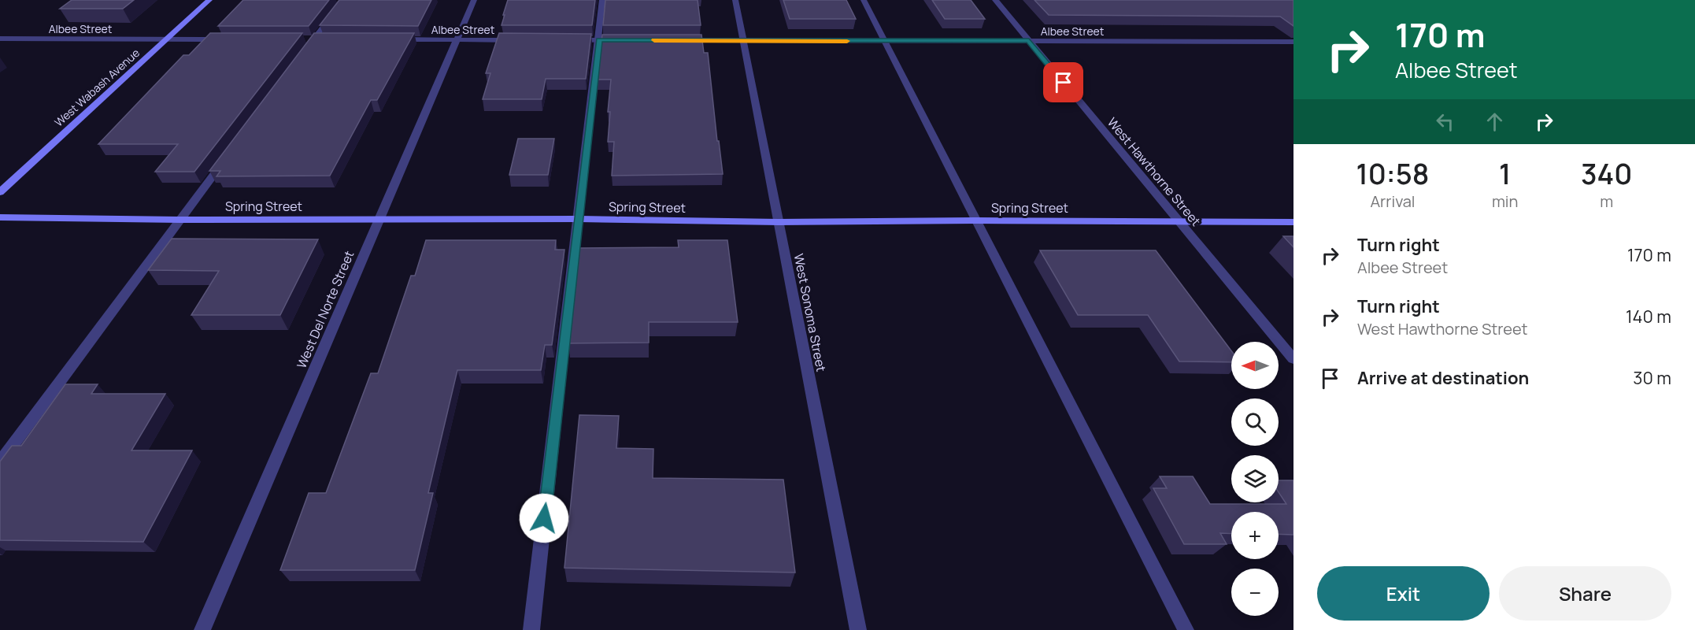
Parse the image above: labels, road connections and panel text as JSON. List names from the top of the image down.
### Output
{
  "streets": {
    "street": [
      "Albee Street",
      "West Wabash Avenue",
      "West Hawthorne Street",
      "Spring Street",
      "West Del Norte Street",
      "West Sonoma Street"
    ]
  },
  "crossings": [
    ["Albee Street", "West Wabash Avenue"],
    ["Albee Street", "West Hawthorne Street"],
    ["Albee Street", "West Del Norte Street"],
    ["Albee Street", "West Sonoma Street"],
    ["West Hawthorne Street", "Spring Street"],
    ["Spring Street", "West Del Norte Street"],
    ["Spring Street", "West Sonoma Street"]
  ],
  "north": "left",
  "page": {
    "turn": ["170 m", "Albee Street"],
    "eta": [
      "10:58",
      "Arrival",
      "1",
      "min",
      "340",
      "m"
    ],
    "list": [
      {
        "name": "Turn right",
        "note": "Albee Street",
        "value": "170 m"
      },
      {
        "name": "Turn right",
        "note": "West Hawthorne Street",
        "value": "140 m"
      },
      {
        "name": "Arrive at destination",
        "value": "30 m"
      }
    ],
    "map_buttons": ["+", "−"],
    "buttons": ["Exit", "Share"]
  }
}
